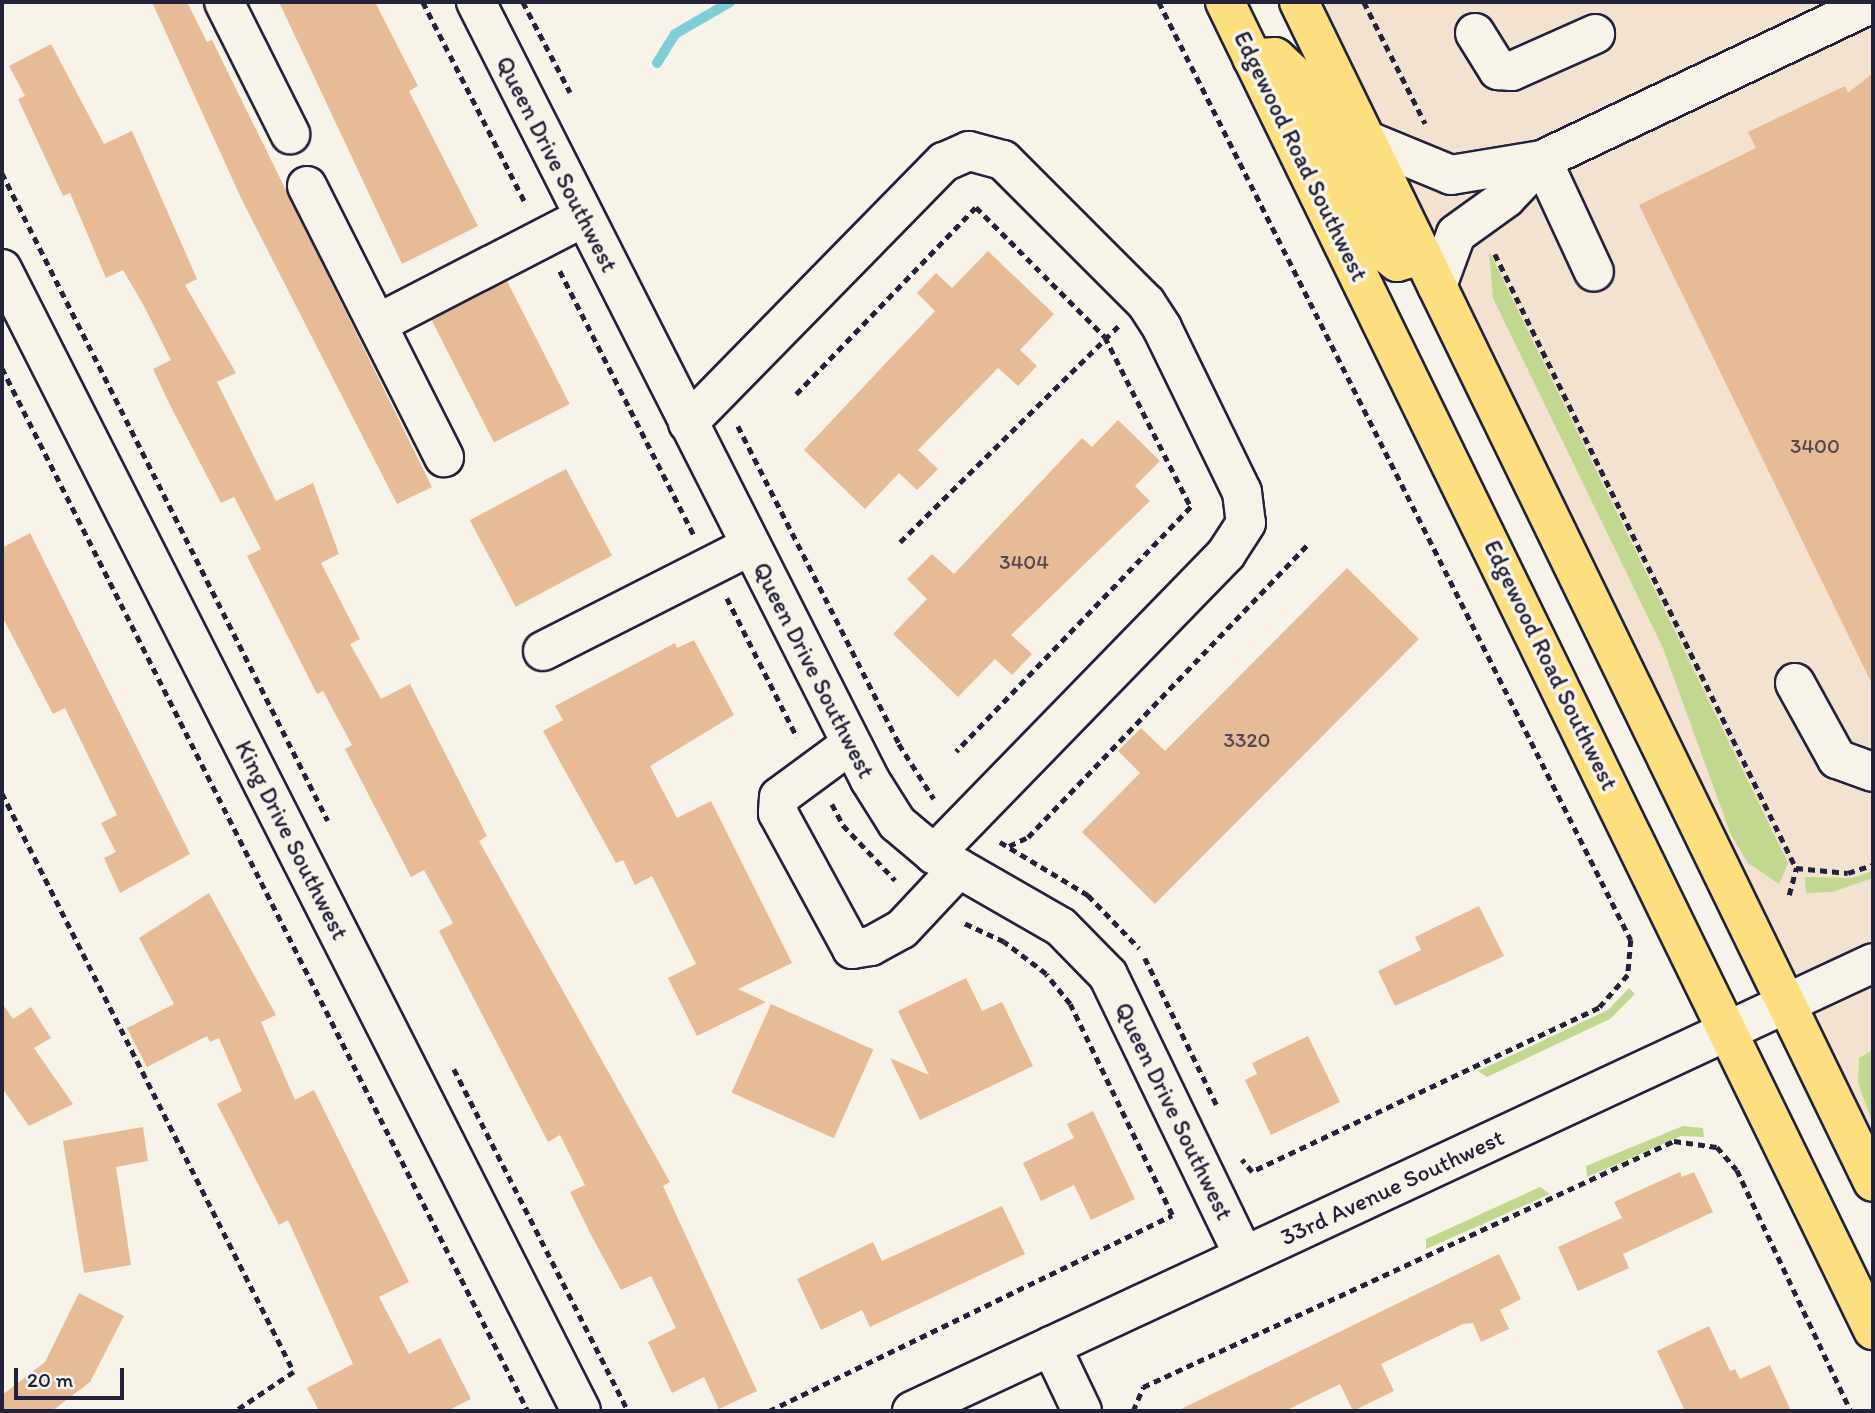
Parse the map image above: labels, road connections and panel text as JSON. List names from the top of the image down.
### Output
{
  "streets": {
    "main road": ["Edgewood Road Southwest"],
    "street": ["Queen Drive Southwest", "King Drive Southwest", "33rd Avenue Southwest"]
  },
  "crossings": [
    ["Edgewood Road Southwest", "33rd Avenue Southwest"],
    ["Queen Drive Southwest", "33rd Avenue Southwest"]
  ],
  "house_numbers": ["3400", "3404", "3320"],
  "scale_bar": "20 m"
}
